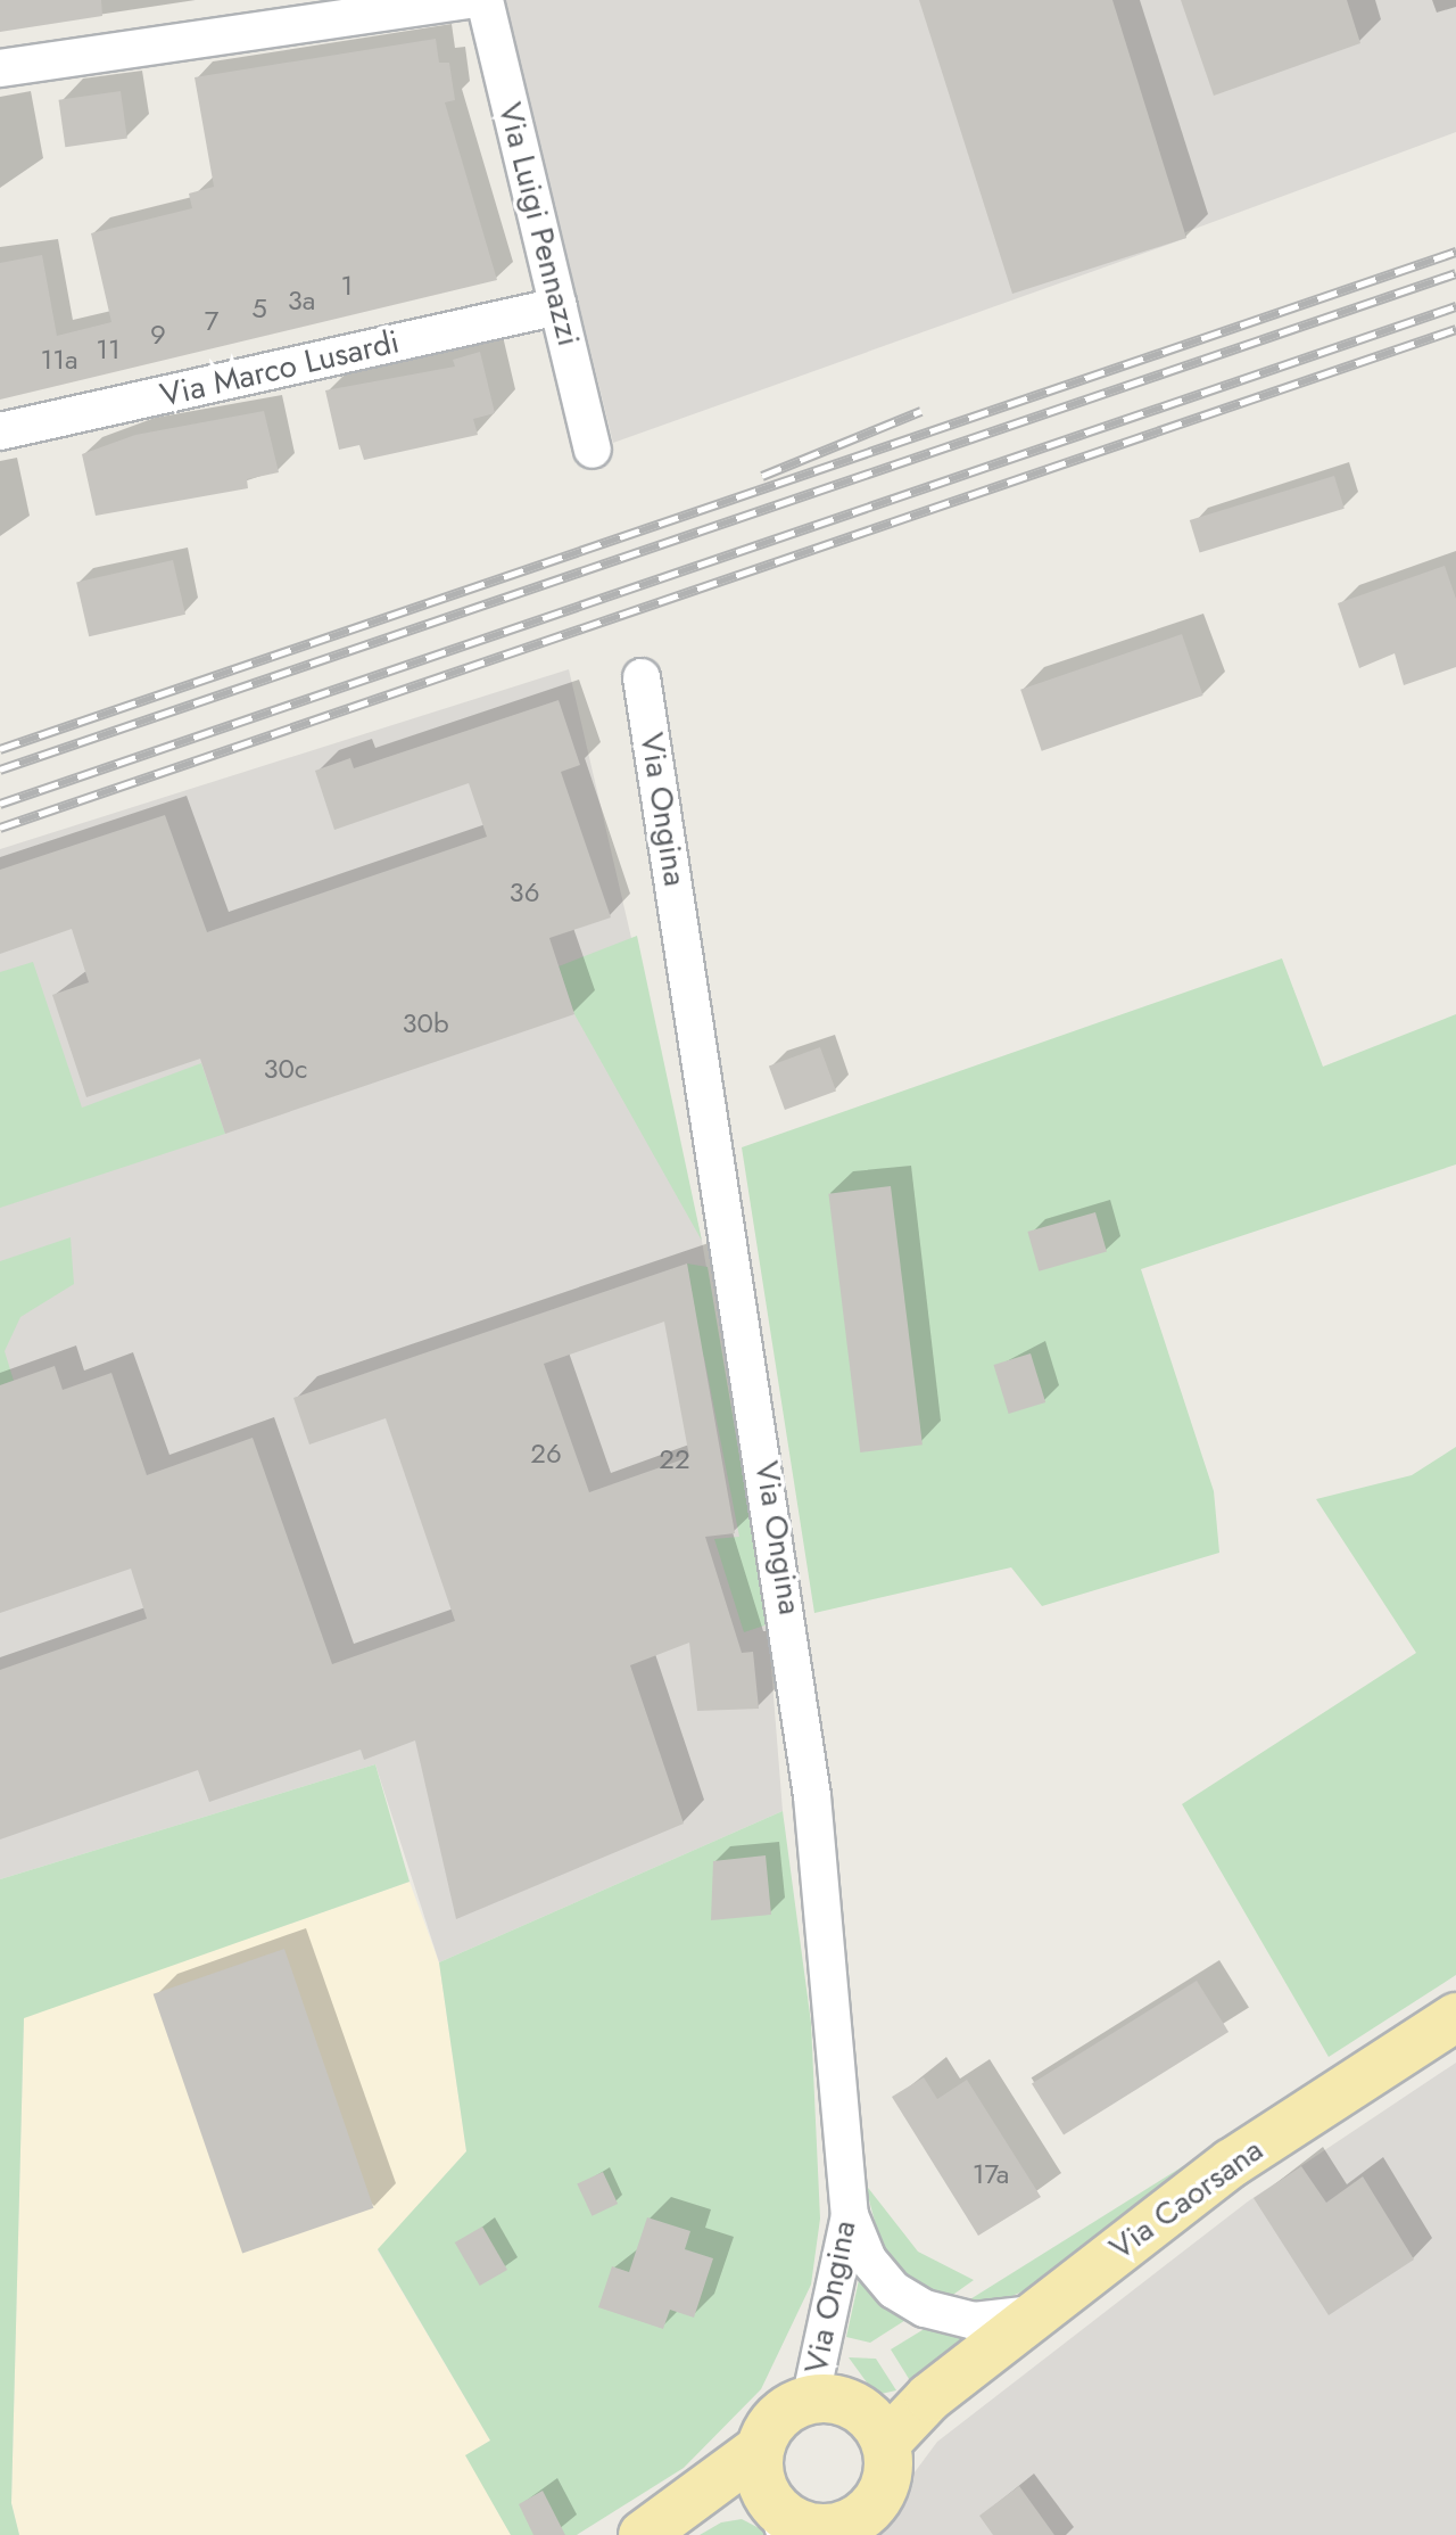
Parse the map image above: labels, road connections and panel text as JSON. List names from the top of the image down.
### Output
{
  "streets": {
    "main road": ["Via Caorsana"],
    "street": ["Via Luigi Pennazzi", "Via Marco Lusardi", "Via Ongina"]
  },
  "crossings": [
    ["Via Luigi Pennazzi", "Via Marco Lusardi"]
  ],
  "house_numbers": [
    "1",
    "3a",
    "5",
    "7",
    "9",
    "11",
    "11a",
    "36",
    "30b",
    "30c",
    "26",
    "22",
    "17a"
  ]
}
